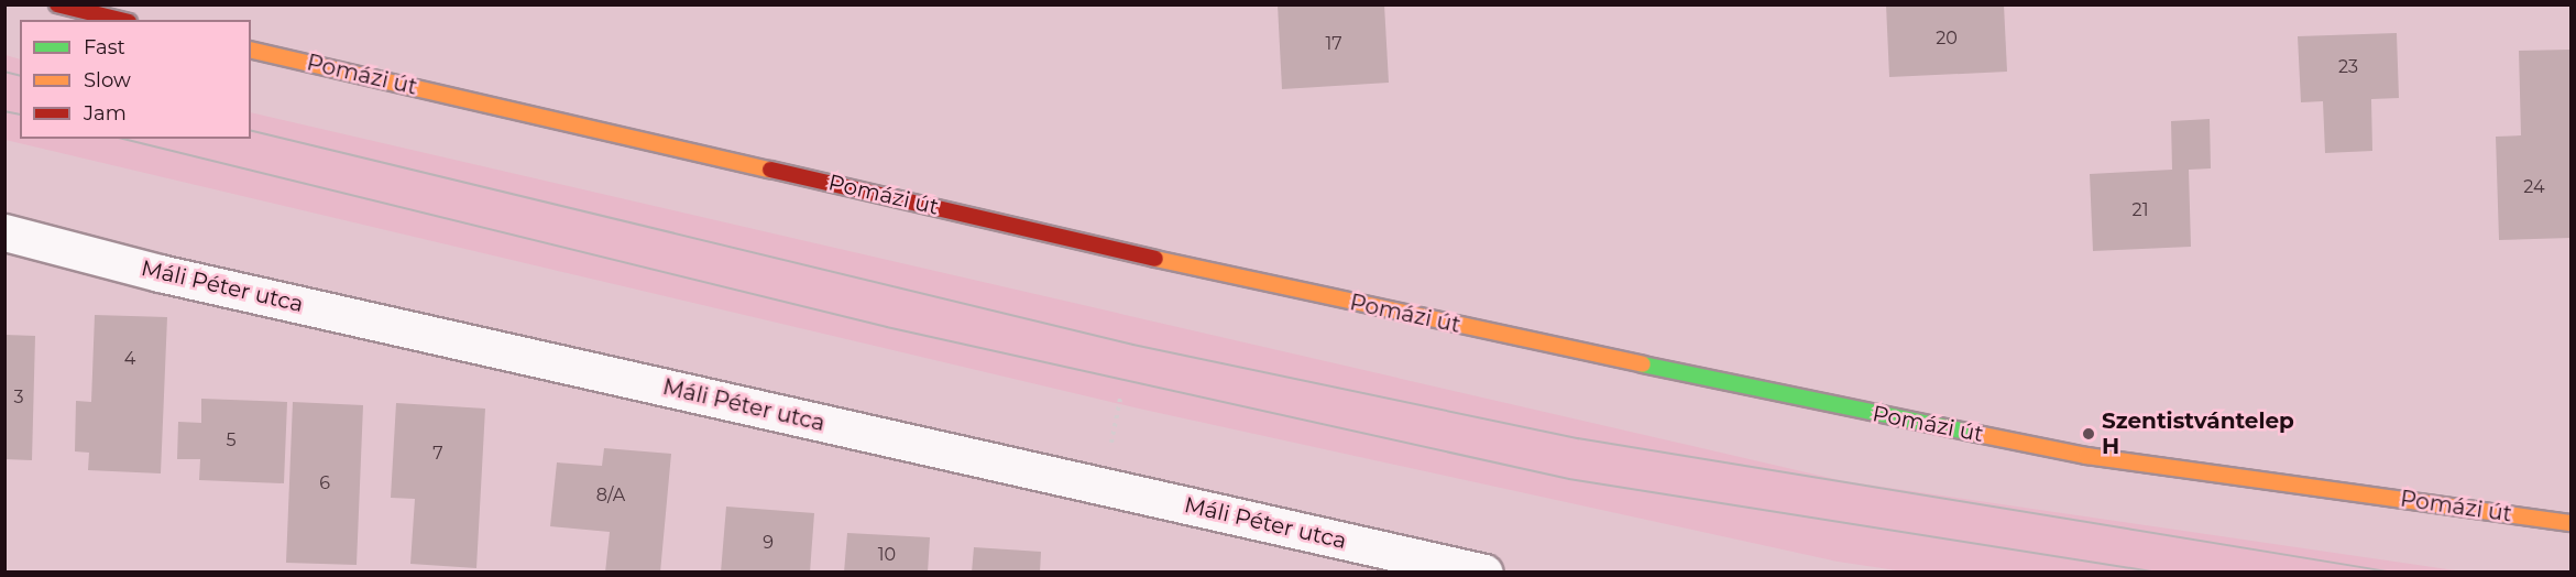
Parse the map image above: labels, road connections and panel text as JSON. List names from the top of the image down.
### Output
{
  "streets": {
    "main road": ["Pomázi út"],
    "street": ["Máli Péter utca"]
  },
  "places": ["Szentistvántelep H"],
  "house_numbers": [
    "20",
    "17",
    "23",
    "24",
    "21",
    "4",
    "3",
    "5",
    "7",
    "6",
    "8/A",
    "9",
    "10"
  ],
  "legend": ["Fast", "Slow", "Jam"]
}
